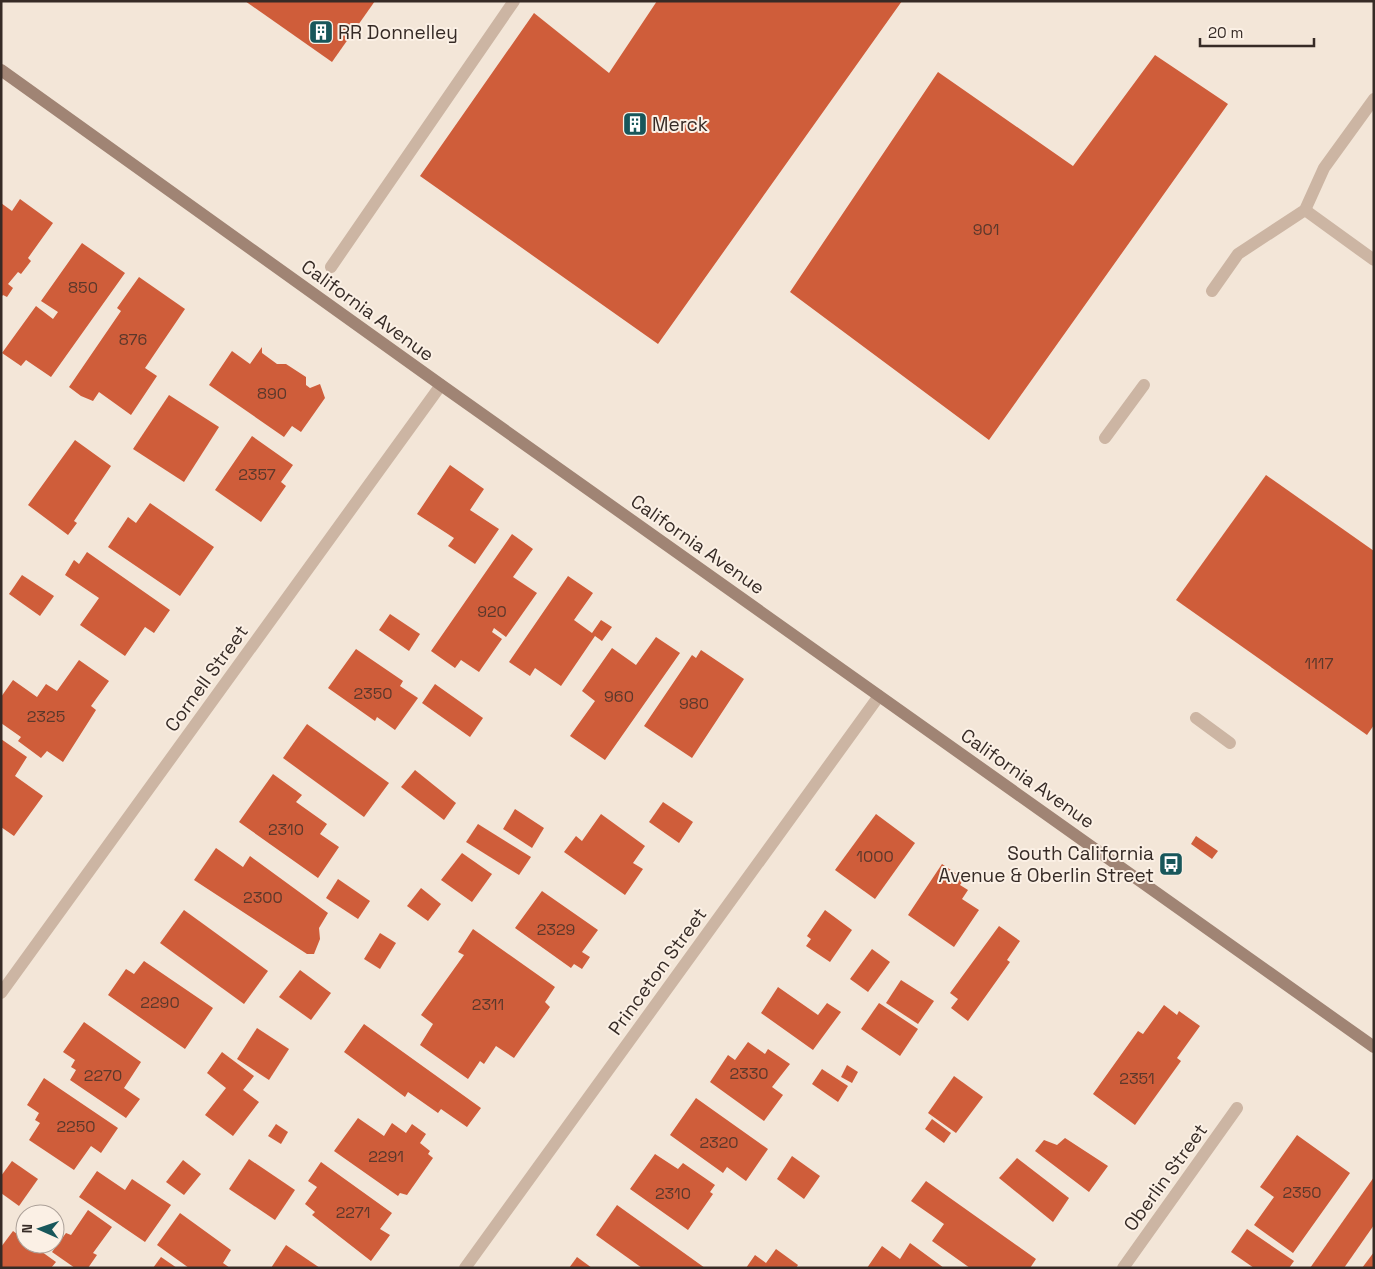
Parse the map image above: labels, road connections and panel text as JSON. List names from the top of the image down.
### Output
{
  "streets": {
    "street": [
      "California Avenue",
      "Cornell Street",
      "Princeton Street",
      "Oberlin Street"
    ]
  },
  "crossings": [
    ["California Avenue", "Cornell Street"],
    ["California Avenue", "Princeton Street"]
  ],
  "places": {
    "building": ["RR Donnelley", "Merck"],
    "bus stop": ["South California Avenue & Oberlin Street"]
  },
  "house_numbers": [
    "901",
    "850",
    "876",
    "890",
    "2357",
    "920",
    "1117",
    "2350",
    "960",
    "980",
    "2325",
    "2310",
    "1000",
    "2300",
    "2329",
    "2290",
    "2311",
    "2330",
    "2270",
    "2351",
    "2250",
    "2320",
    "2291",
    "2350",
    "2310",
    "2271"
  ],
  "scale_bar": "20 m",
  "north": "left"
}
